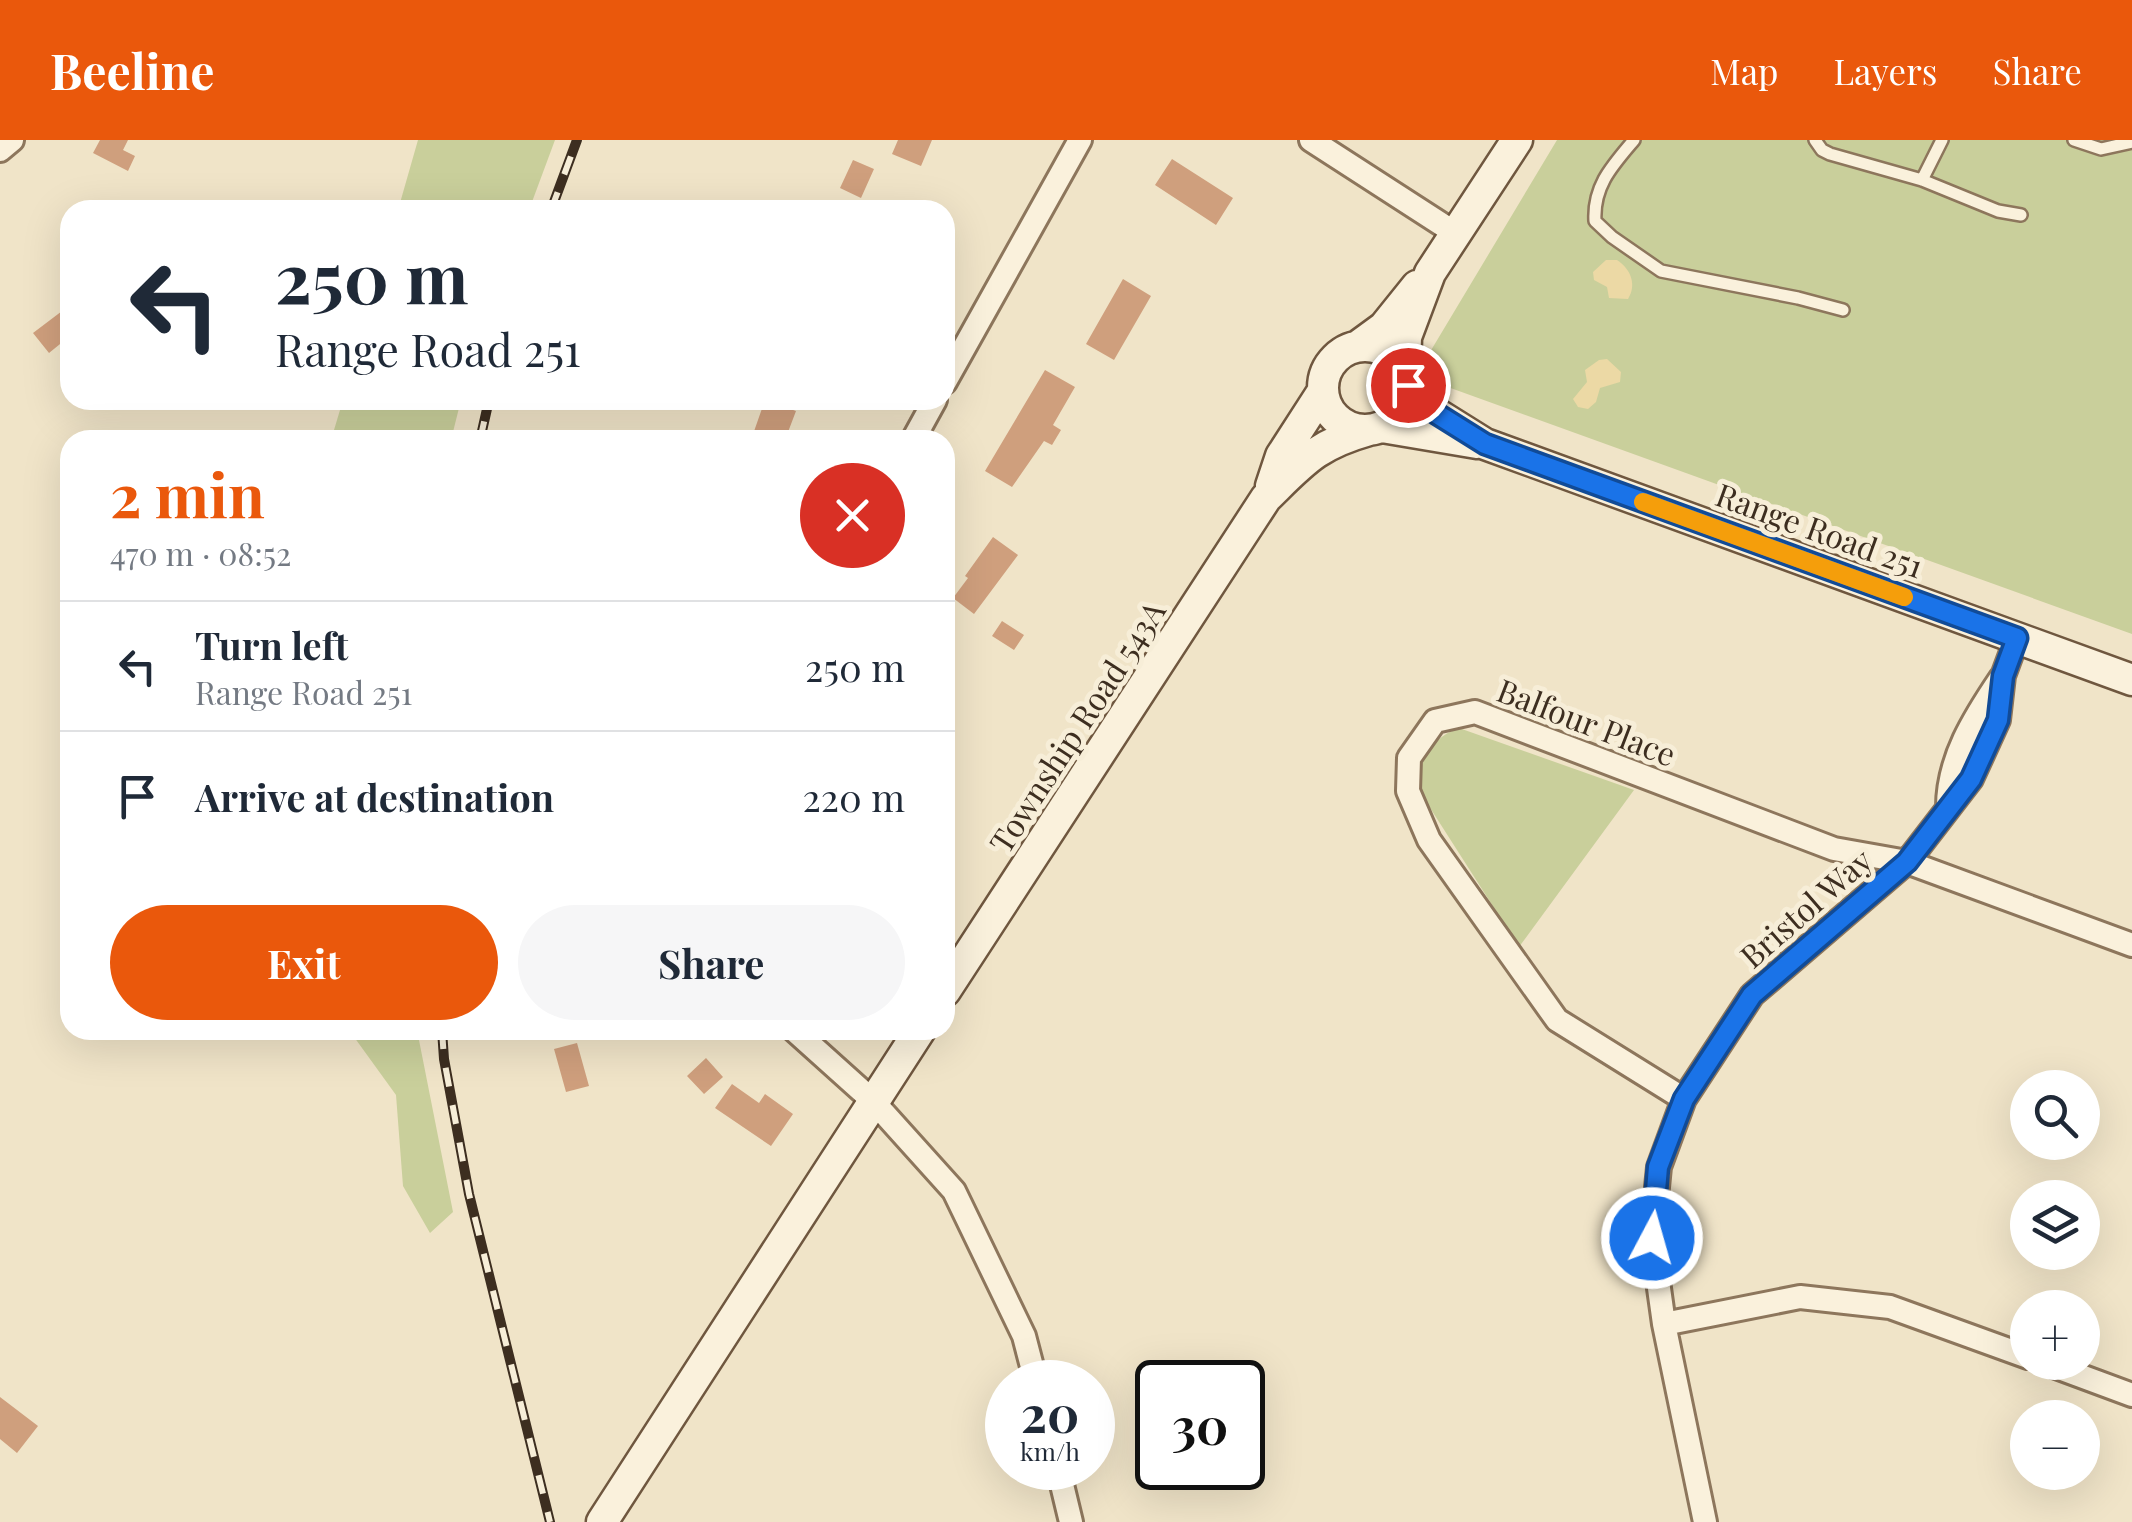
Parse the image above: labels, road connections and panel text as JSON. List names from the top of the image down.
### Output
{
  "streets": {
    "main road": ["Range Road 251", "Township Road 543A"],
    "street": ["Balfour Place", "Bristol Way"]
  },
  "crossings": [
    ["Range Road 251", "Township Road 543A"],
    ["Range Road 251", "Bristol Way"],
    ["Balfour Place", "Bristol Way"]
  ],
  "page": {
    "header": "Beeline",
    "nav": ["Map", "Layers", "Share"],
    "turn": ["250 m", "Range Road 251"],
    "heading": ["2 min", "470 m · 08:52"],
    "list": [
      {
        "name": "Turn left",
        "note": "Range Road 251",
        "value": "250 m"
      },
      {
        "name": "Arrive at destination",
        "value": "220 m"
      }
    ],
    "buttons": ["Exit", "Share"],
    "map_buttons": ["+", "−"],
    "speed": "20 km/h",
    "limit": "30"
  }
}
